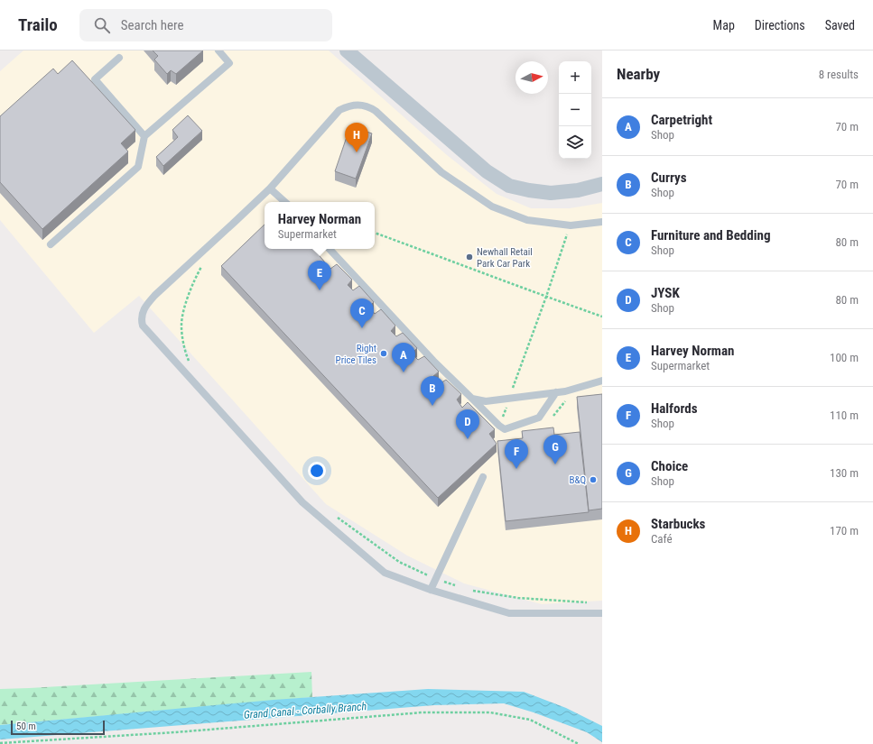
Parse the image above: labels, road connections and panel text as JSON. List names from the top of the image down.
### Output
{
  "water": ["Grand Canal - Corbally Branch"],
  "places": ["Newhall Retail Park Car Park", "Right Price Tiles", "B&Q"],
  "scale_bar": "50 m",
  "north": "right",
  "page": {
    "header": "Trailo",
    "search": "Search here",
    "nav": ["Map", "Directions", "Saved"],
    "heading": ["Nearby", "8 results"],
    "map_buttons": ["+", "−"],
    "list": [
      {
        "mark": "A",
        "name": "Carpetright",
        "note": "Shop",
        "value": "70 m"
      },
      {
        "mark": "B",
        "name": "Currys",
        "note": "Shop",
        "value": "70 m"
      },
      {
        "mark": "C",
        "name": "Furniture and Bedding",
        "note": "Shop",
        "value": "80 m"
      },
      {
        "mark": "D",
        "name": "JYSK",
        "note": "Shop",
        "value": "80 m"
      },
      {
        "mark": "E",
        "name": "Harvey Norman",
        "note": "Supermarket",
        "value": "100 m"
      },
      {
        "mark": "F",
        "name": "Halfords",
        "note": "Shop",
        "value": "110 m"
      },
      {
        "mark": "G",
        "name": "Choice",
        "note": "Shop",
        "value": "130 m"
      },
      {
        "mark": "H",
        "name": "Starbucks",
        "note": "Café",
        "value": "170 m"
      }
    ],
    "pins": [
      "H",
      "E",
      "C",
      "A",
      "B",
      "D",
      "G",
      "F"
    ],
    "popup": ["Harvey Norman", "Supermarket"],
    "scale": "50 m"
  }
}
